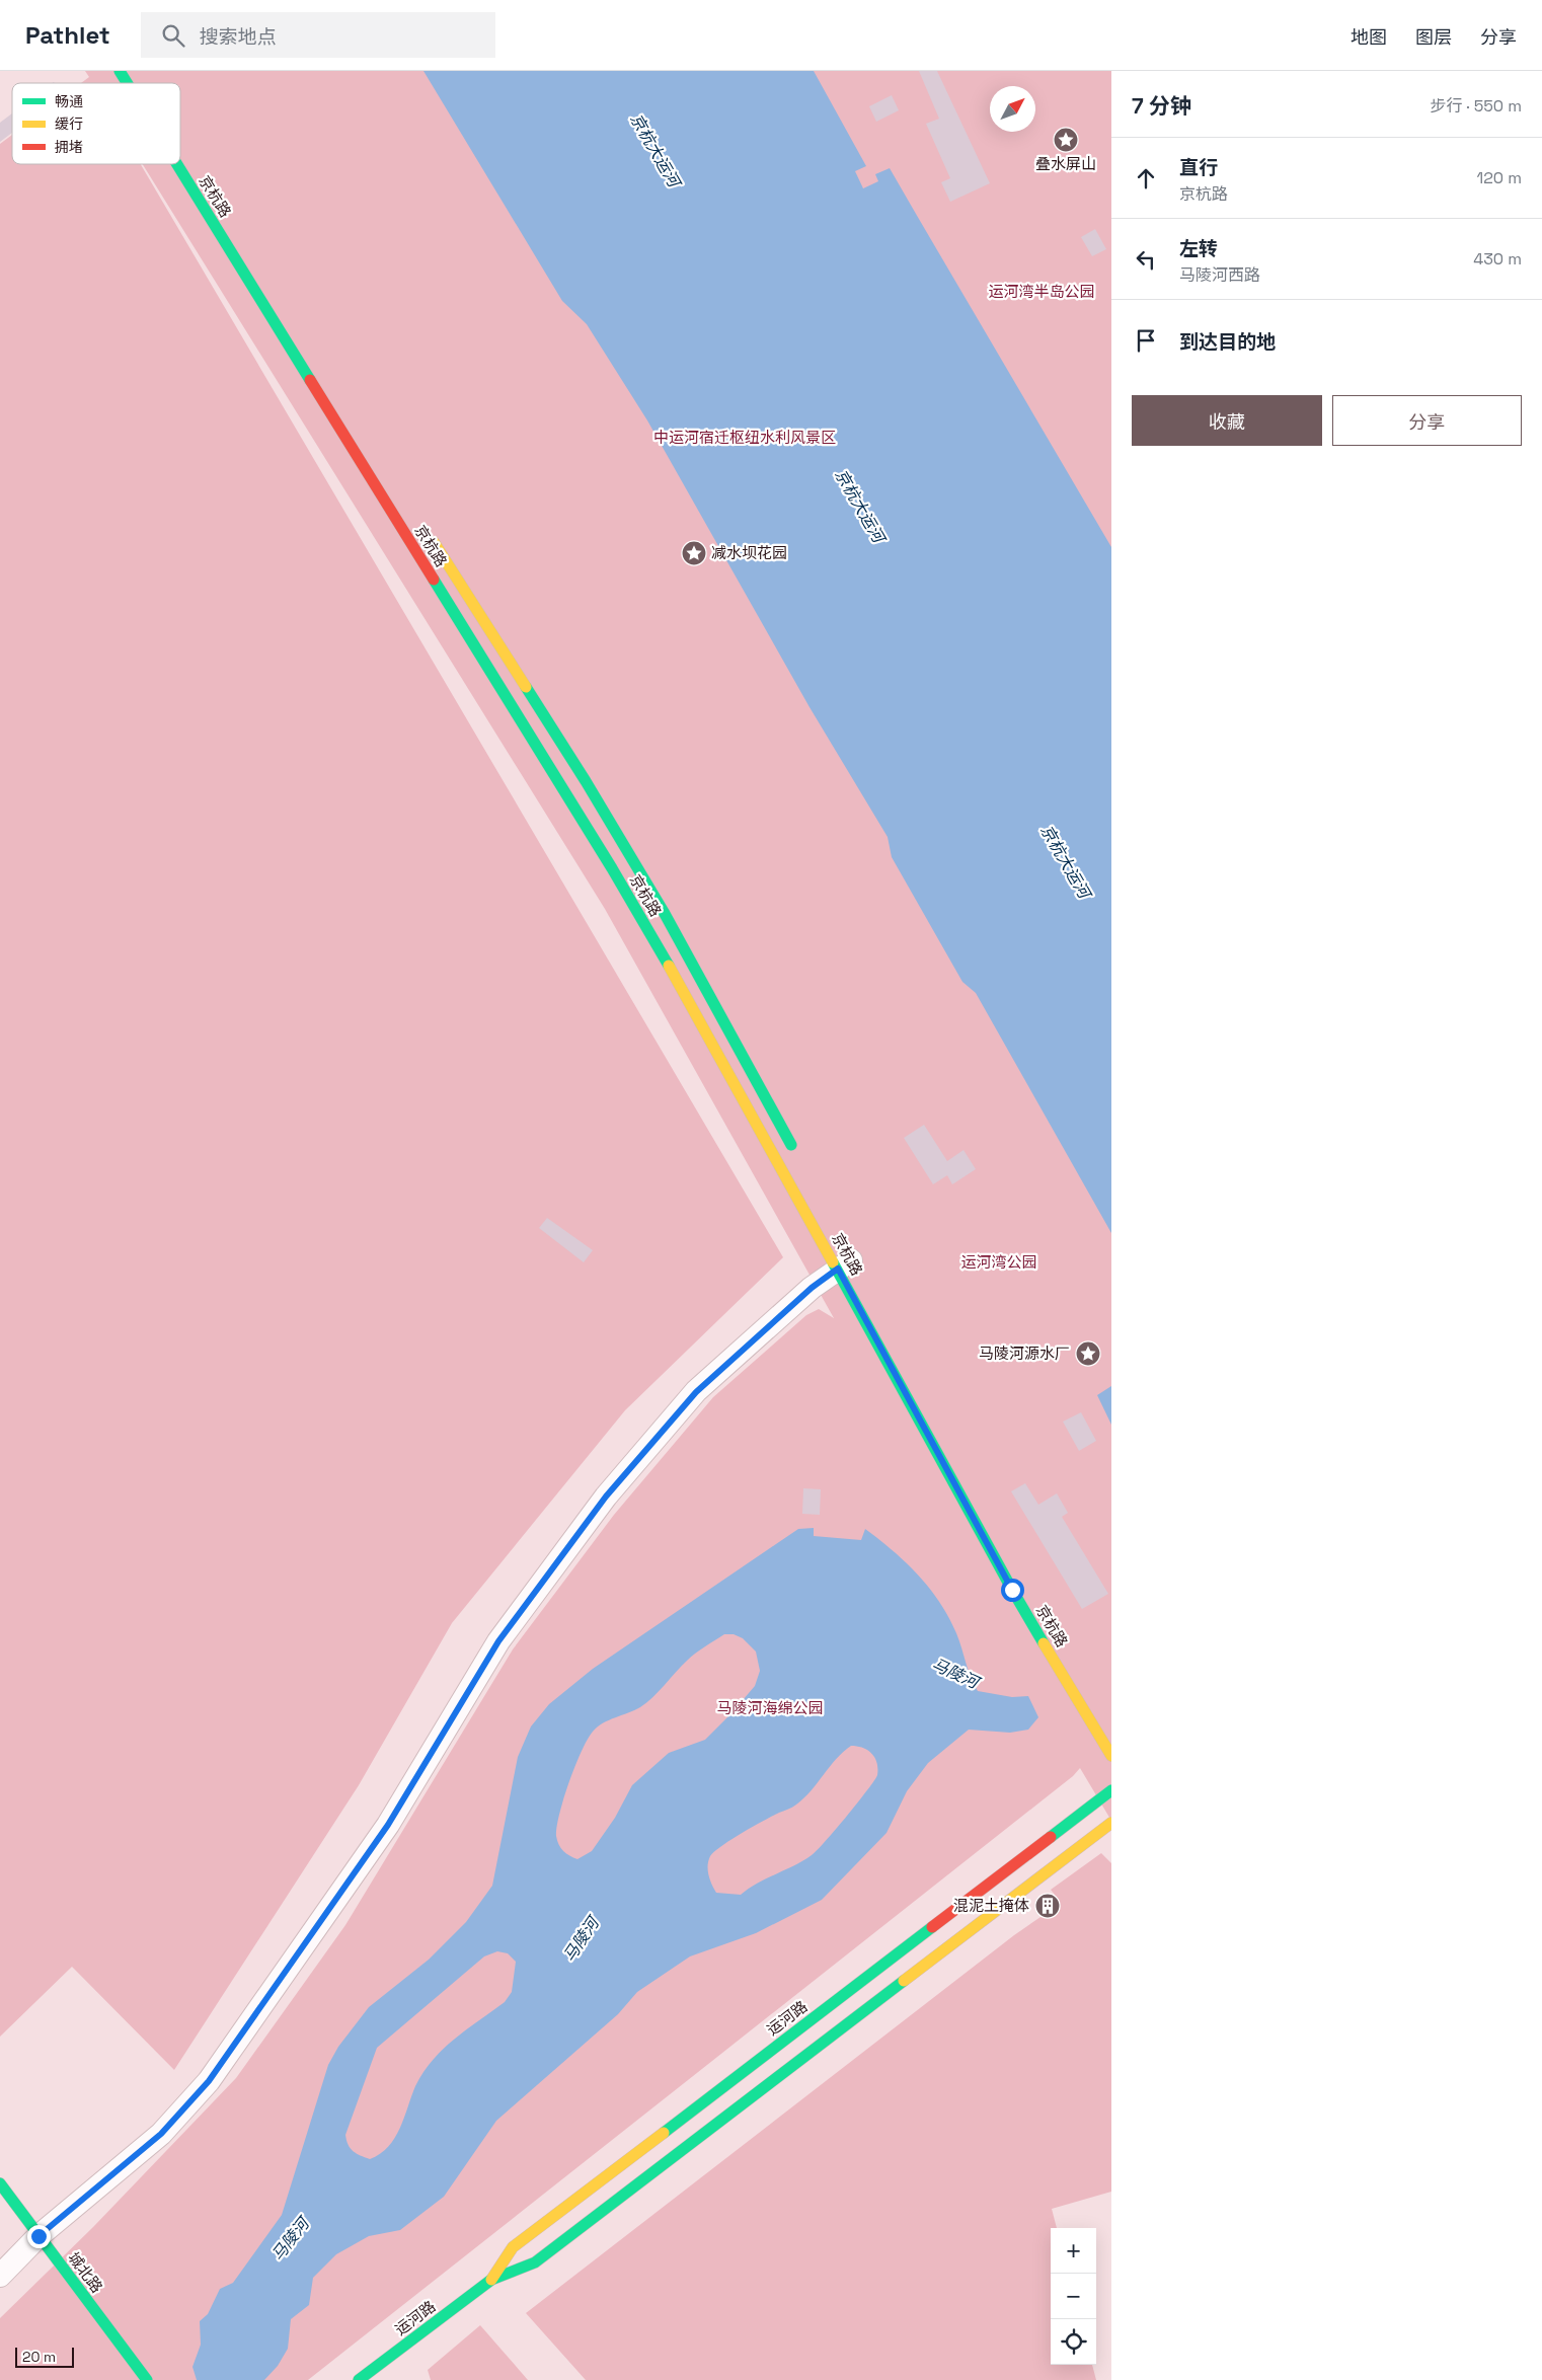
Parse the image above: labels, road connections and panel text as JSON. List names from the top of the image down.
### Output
{
  "streets": {
    "street": ["京杭路", "运河路", "城北路"]
  },
  "water": ["京杭大运河", "马陵河"],
  "parks": [
    "运河湾半岛公园",
    "中运河宿迁枢纽水利风景区",
    "运河湾公园",
    "马陵河海绵公园"
  ],
  "places": {
    "place": ["叠水屏山", "减水坝花园", "马陵河源水厂"],
    "building": ["混泥土掩体"]
  },
  "legend": ["畅通", "缓行", "拥堵"],
  "scale_bar": "20 m",
  "north": "top right",
  "page": {
    "header": "Pathlet",
    "search": "搜索地点",
    "nav": ["地图", "图层", "分享"],
    "heading": ["7 分钟", "步行 · 550 m"],
    "list": [
      ["直行", "京杭路", "120 m"],
      ["左转", "马陵河西路", "430 m"],
      "到达目的地"
    ],
    "buttons": ["收藏", "分享"],
    "map_buttons": ["+", "−"],
    "scale": "20 m"
  }
}
